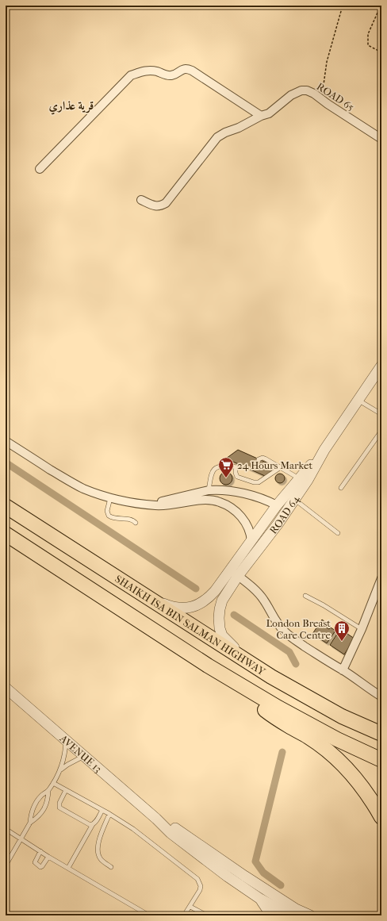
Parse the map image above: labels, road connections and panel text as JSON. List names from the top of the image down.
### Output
{
  "streets": {
    "highway": ["SHAIKH ISA BIN SALMAN HIGHWAY"],
    "street": ["ROAD 65", "ROAD 64", "AVENUE 13"]
  },
  "districts": ["قرية عذاري"],
  "places": {
    "supermarket": ["24 Hours Market"],
    "building": ["London Breast Care Centre"]
  }
}
